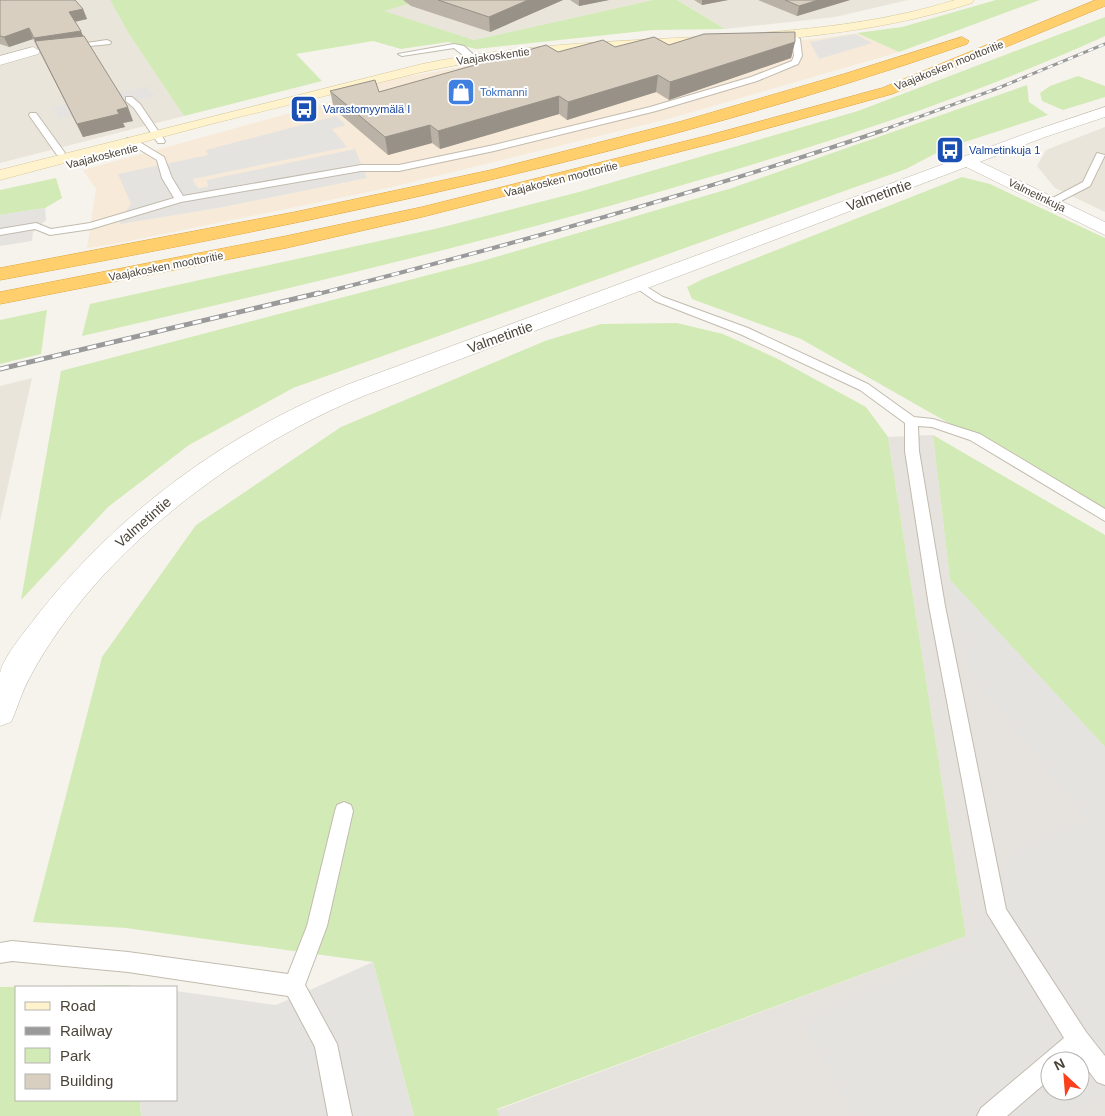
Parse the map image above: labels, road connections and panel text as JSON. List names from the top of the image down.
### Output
{
  "streets": {
    "highway": ["Vaajakosken moottoritie"],
    "main road": ["Vaajakoskentie"],
    "street": ["Valmetintie", "Valmetinkuja"]
  },
  "crossings": [
    ["Valmetintie", "Valmetinkuja"]
  ],
  "places": {
    "shop": ["Tokmanni"],
    "bus stop": ["Varastomyymälä I", "Valmetinkuja 1"]
  },
  "legend": [
    "Road",
    "Railway",
    "Park",
    "Building"
  ],
  "north": "top left"
}
